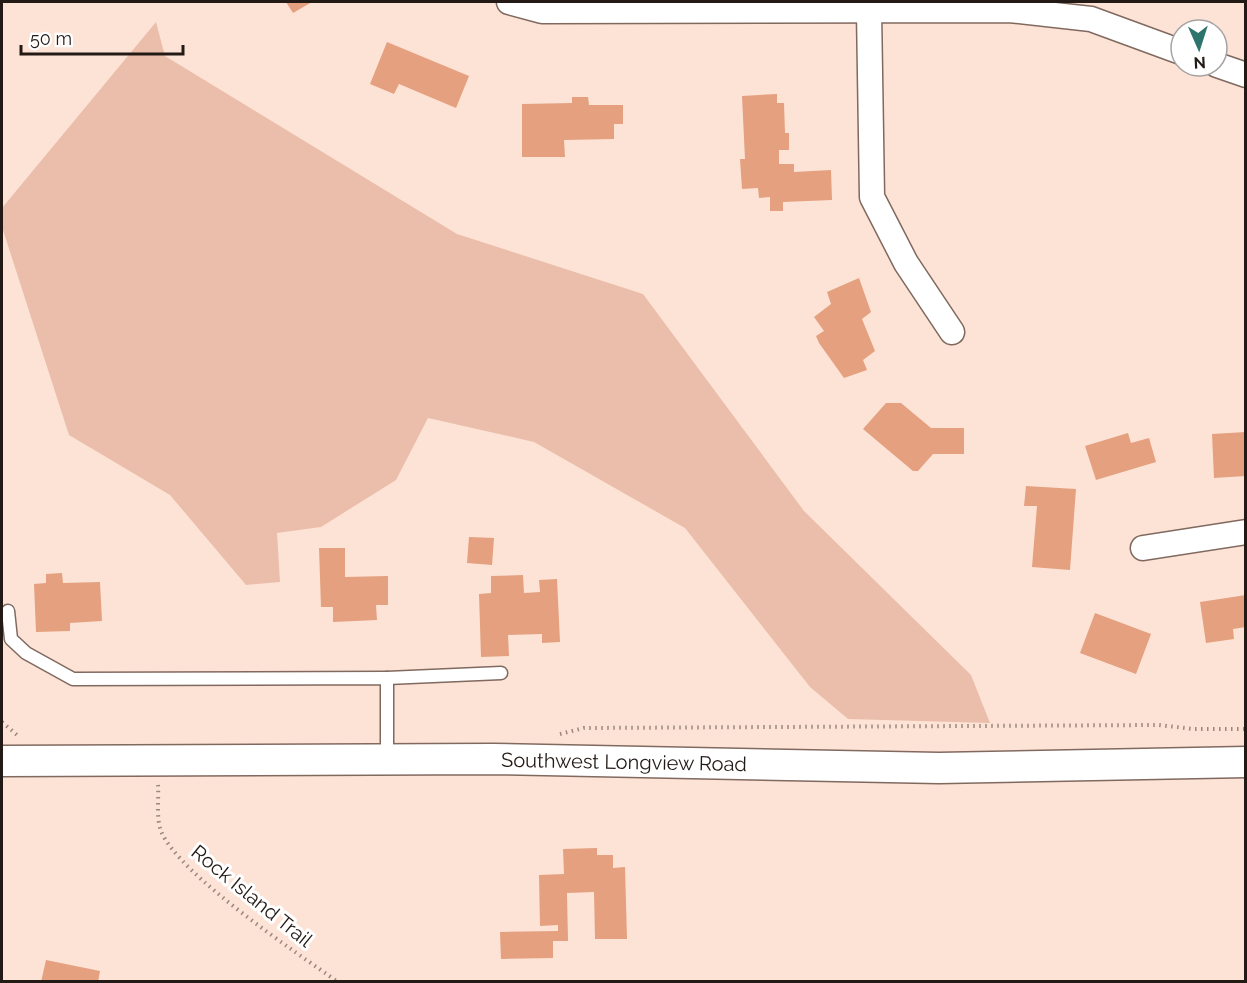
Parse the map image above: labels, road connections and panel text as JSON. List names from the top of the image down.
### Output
{
  "streets": {
    "street": ["Southwest Longview Road"],
    "path": ["Rock Island Trail"]
  },
  "scale_bar": "50 m",
  "north": "bottom"
}
